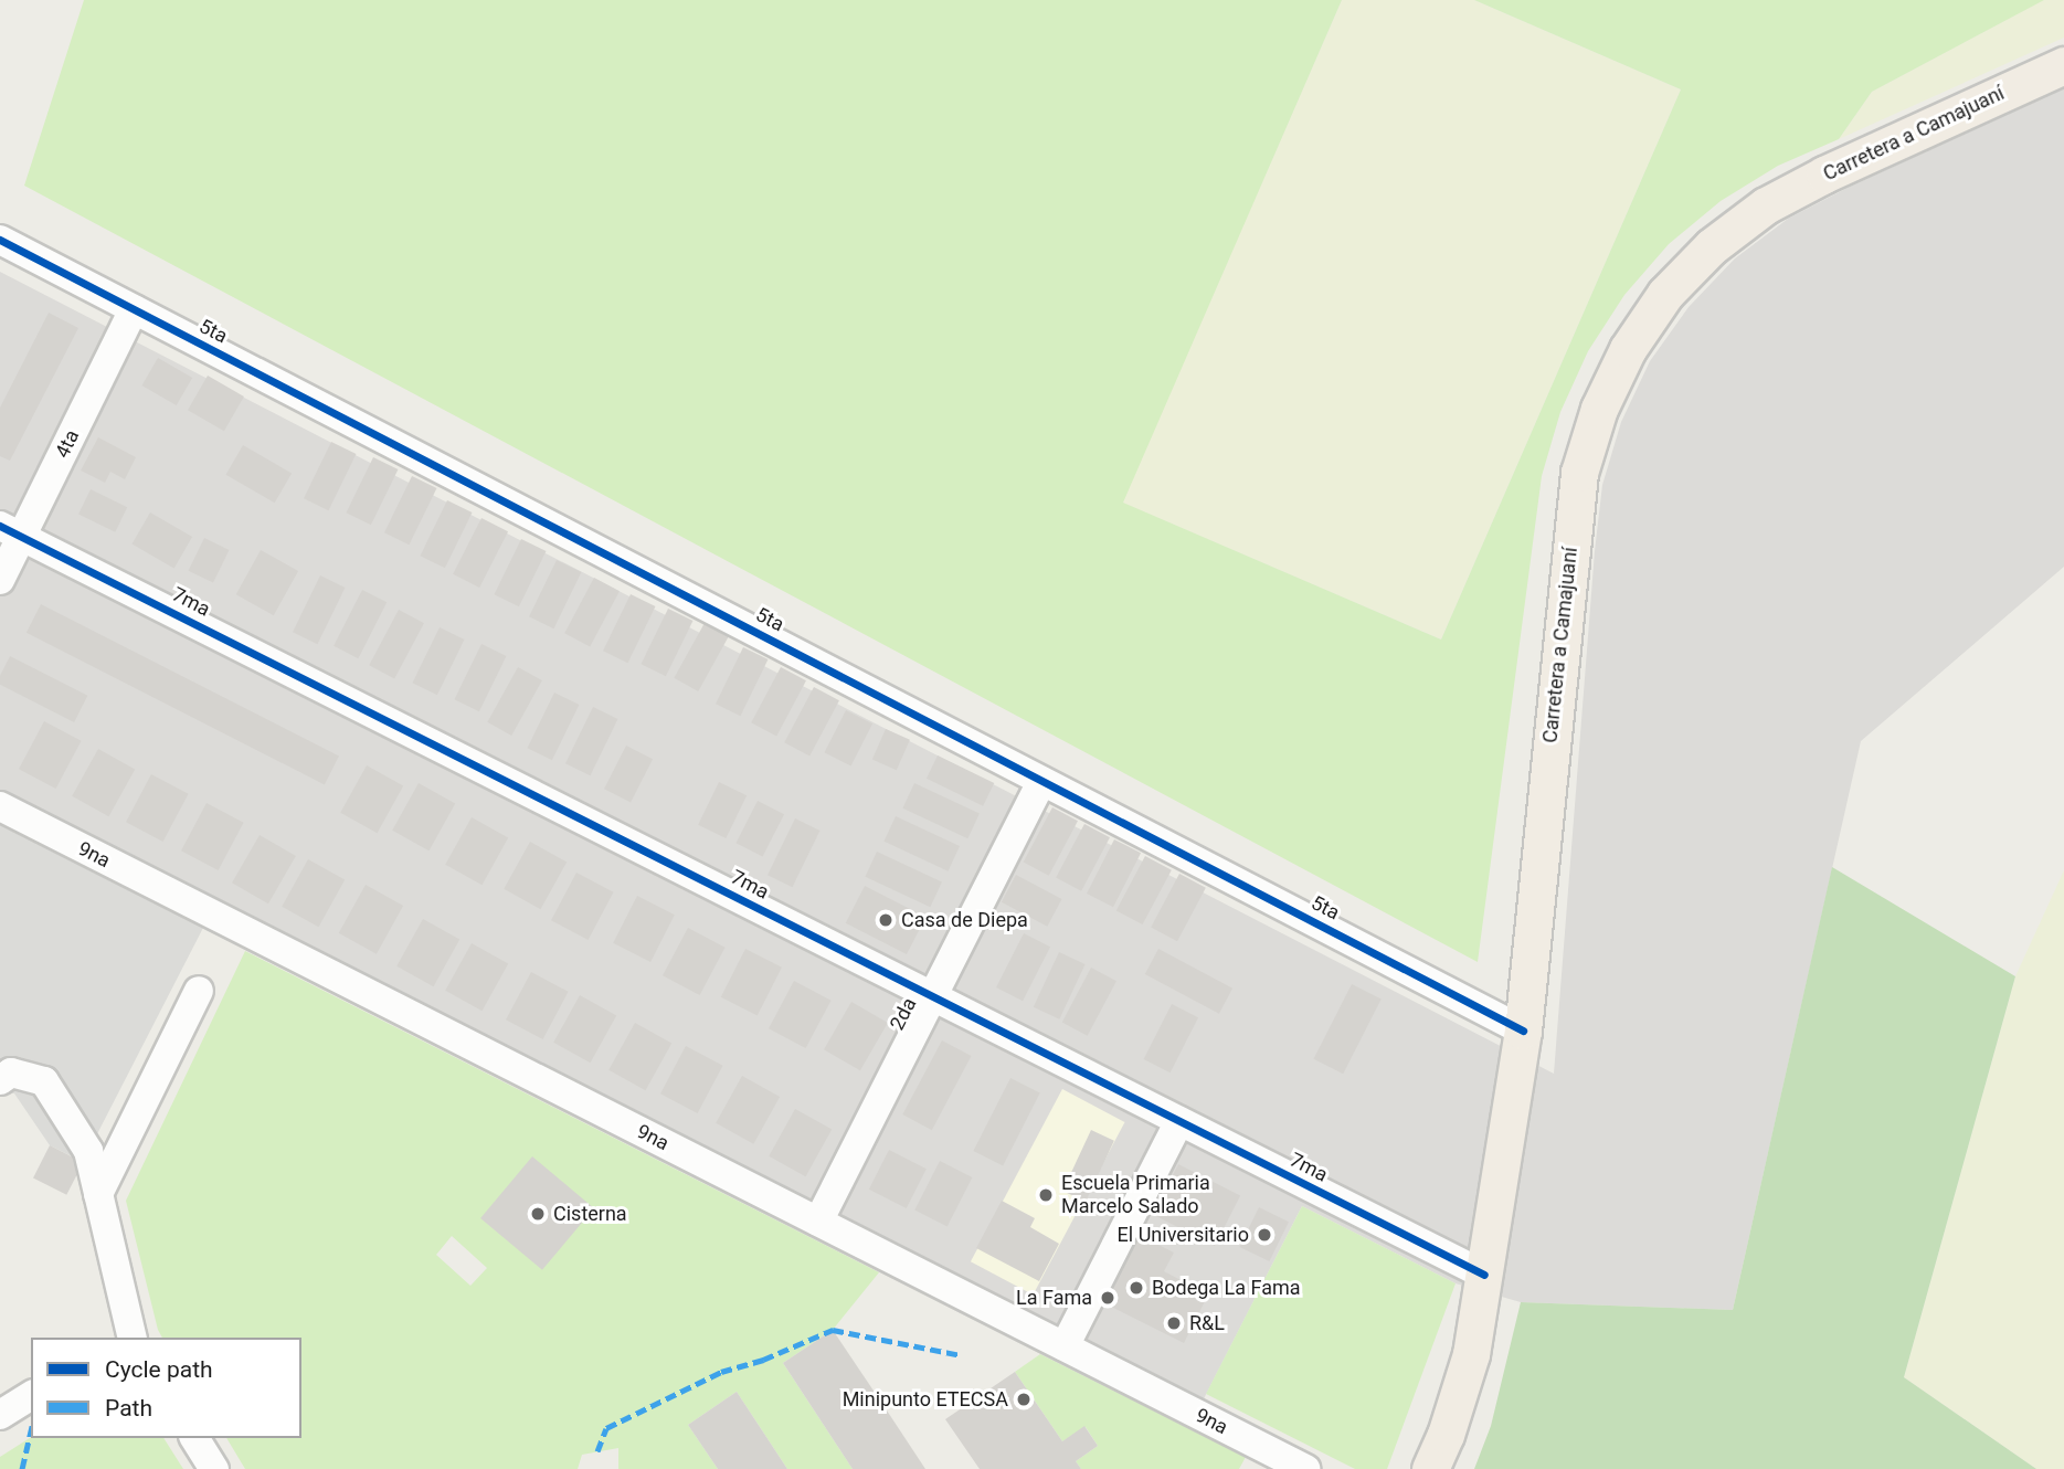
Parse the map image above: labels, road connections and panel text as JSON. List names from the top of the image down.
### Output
{
  "streets": {
    "main road": ["Carretera a Camajuaní"],
    "street": [
      "5ta",
      "4ta",
      "7ma",
      "9na",
      "2da"
    ]
  },
  "crossings": [
    ["Carretera a Camajuaní", "5ta"],
    ["Carretera a Camajuaní", "7ma"],
    ["5ta", "4ta"],
    ["5ta", "2da"],
    ["4ta", "7ma"],
    ["7ma", "2da"],
    ["9na", "2da"]
  ],
  "places": [
    "Casa de Diepa",
    "Escuela Primaria Marcelo Salado",
    "Cisterna",
    "El Universitario",
    "Bodega La Fama",
    "La Fama",
    "R&L",
    "Minipunto ETECSA"
  ],
  "legend": ["Cycle path", "Path"]
}
